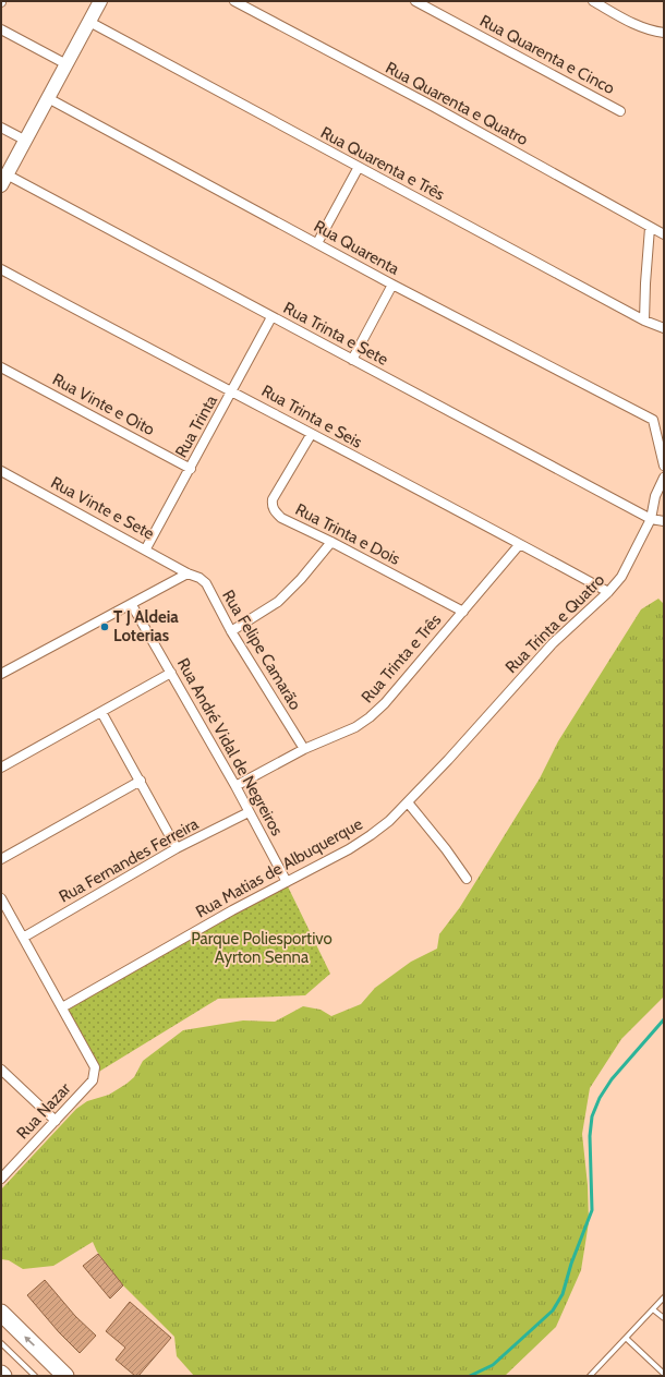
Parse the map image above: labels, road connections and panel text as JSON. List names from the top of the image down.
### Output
{
  "streets": {
    "street": [
      "Rua Quarenta e Cinco",
      "Rua Quarenta e Quatro",
      "Rua Quarenta e Três",
      "Rua Quarenta",
      "Rua Trinta e Sete",
      "Rua Vinte e Oito",
      "Rua Trinta e Seis",
      "Rua Trinta",
      "Rua Vinte e Sete",
      "Rua Trinta e Dois",
      "Rua Trinta e Quatro",
      "Rua Felipe Camarão",
      "Rua Trinta e Três",
      "Rua André Vidal de Negreiros",
      "Rua Fernandes Ferreira",
      "Rua Matias de Albuquerque",
      "Rua Nazar"
    ]
  },
  "crossings": [
    ["Rua Trinta e Sete", "Rua Trinta"],
    ["Rua Trinta e Sete", "Rua Trinta e Quatro"],
    ["Rua Vinte e Oito", "Rua Trinta"],
    ["Rua Trinta e Seis", "Rua Trinta"],
    ["Rua Trinta e Seis", "Rua Trinta e Dois"],
    ["Rua Trinta e Seis", "Rua Trinta e Quatro"],
    ["Rua Trinta e Seis", "Rua Trinta e Três"],
    ["Rua Trinta", "Rua Vinte e Sete"],
    ["Rua Vinte e Sete", "Rua Felipe Camarão"],
    ["Rua Trinta e Dois", "Rua Trinta e Três"],
    ["Rua Trinta e Quatro", "Rua Matias de Albuquerque"],
    ["Rua Felipe Camarão", "Rua Trinta e Três"],
    ["Rua Trinta e Três", "Rua André Vidal de Negreiros"],
    ["Rua André Vidal de Negreiros", "Rua Fernandes Ferreira"],
    ["Rua André Vidal de Negreiros", "Rua Matias de Albuquerque"],
    ["Rua Matias de Albuquerque", "Rua Nazar"]
  ],
  "parks": ["Parque Poliesportivo Ayrton Senna"],
  "places": ["T J Aldeia Loterias"]
}
